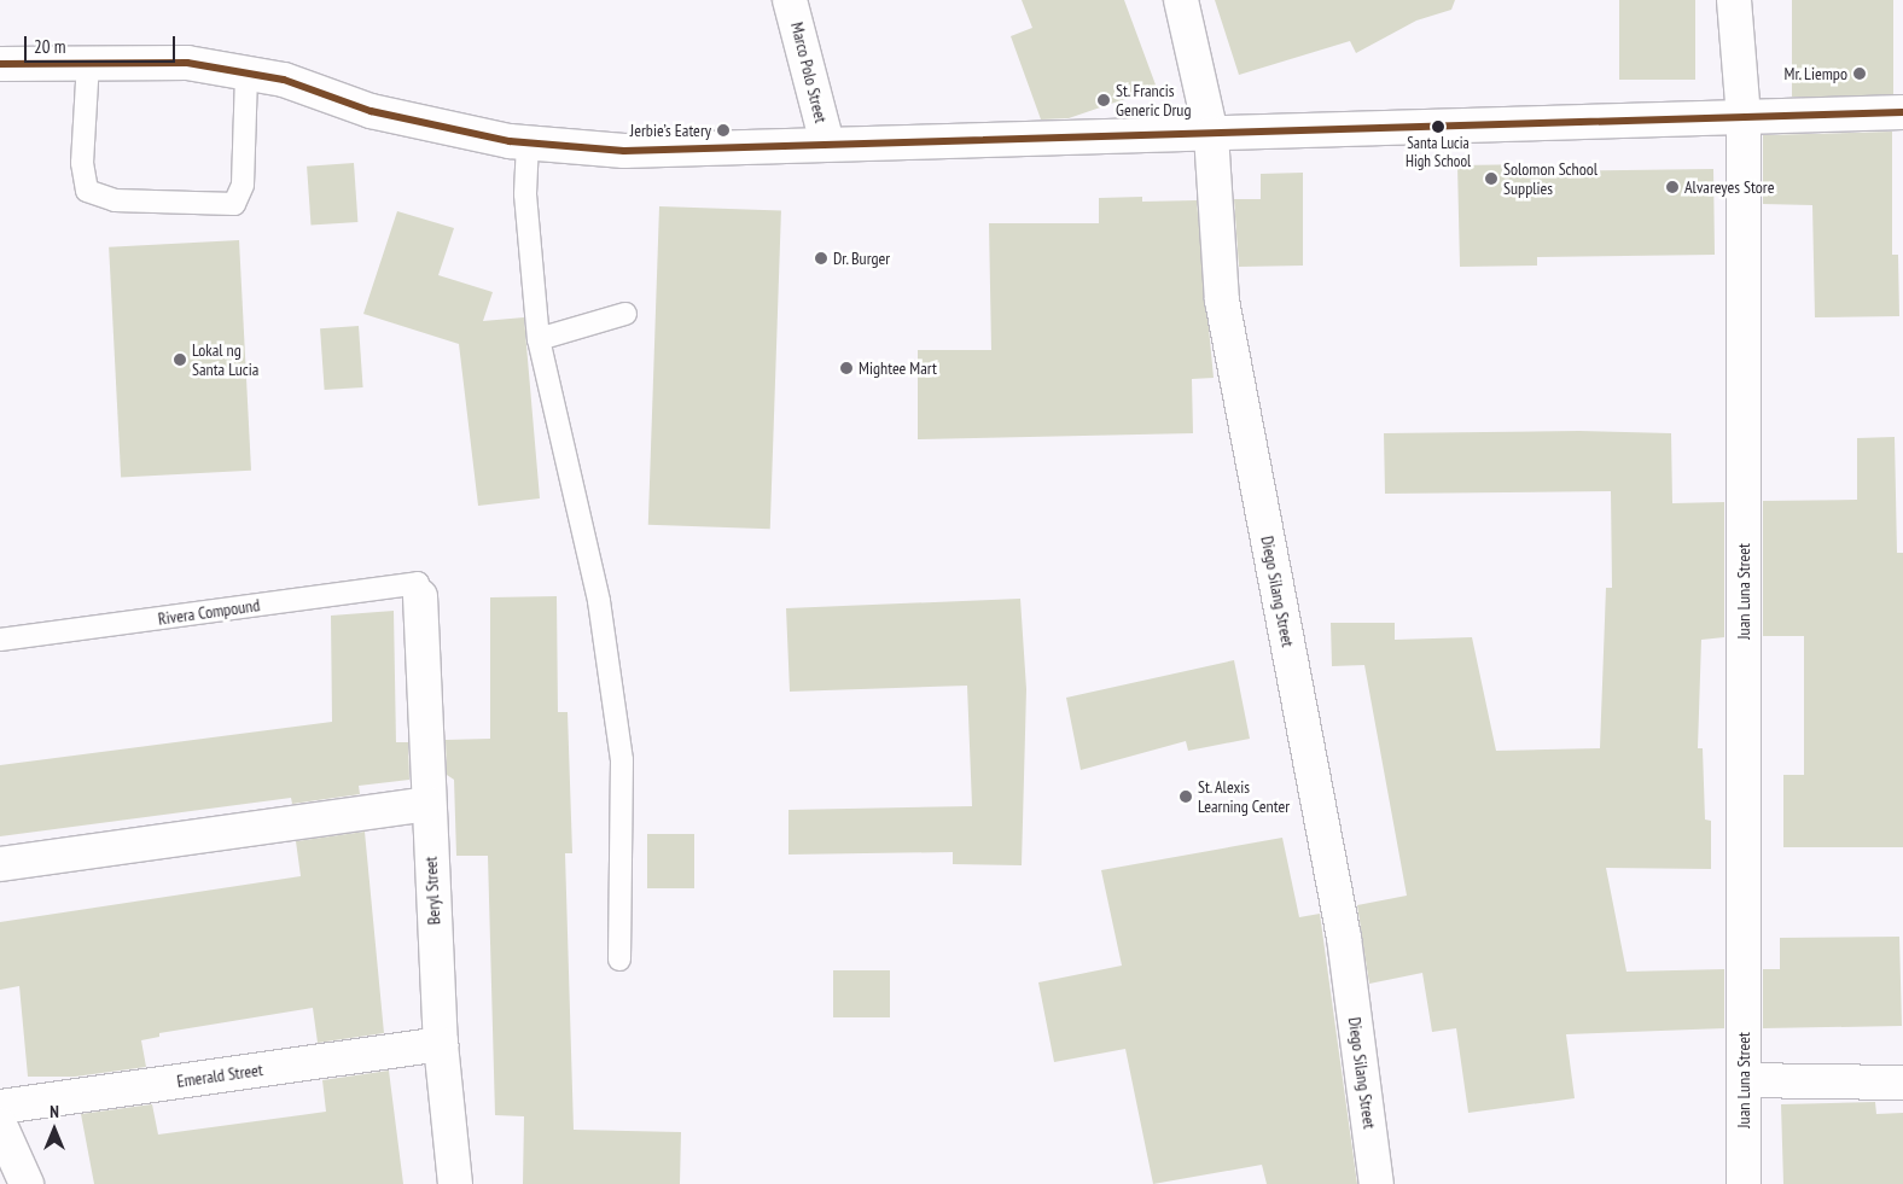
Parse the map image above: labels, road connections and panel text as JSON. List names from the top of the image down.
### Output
{
  "streets": {
    "street": [
      "Marco Polo Street",
      "Diego Silang Street",
      "Juan Luna Street",
      "Beryl Street",
      "Emerald Street"
    ],
    "lane": ["Rivera Compound"]
  },
  "crossings": [
    ["Rivera Compound", "Beryl Street"],
    ["Beryl Street", "Emerald Street"]
  ],
  "places": [
    "Mr. Liempo",
    "St. Francis Generic Drug",
    "Santa Lucia High School",
    "Jerbie’s Eatery",
    "Solomon School Supplies",
    "Alvareyes Store",
    "Dr. Burger",
    "Lokal ng Santa Lucia",
    "Mightee Mart",
    "St. Alexis Learning Center"
  ],
  "scale_bar": "20 m",
  "north": "top"
}
